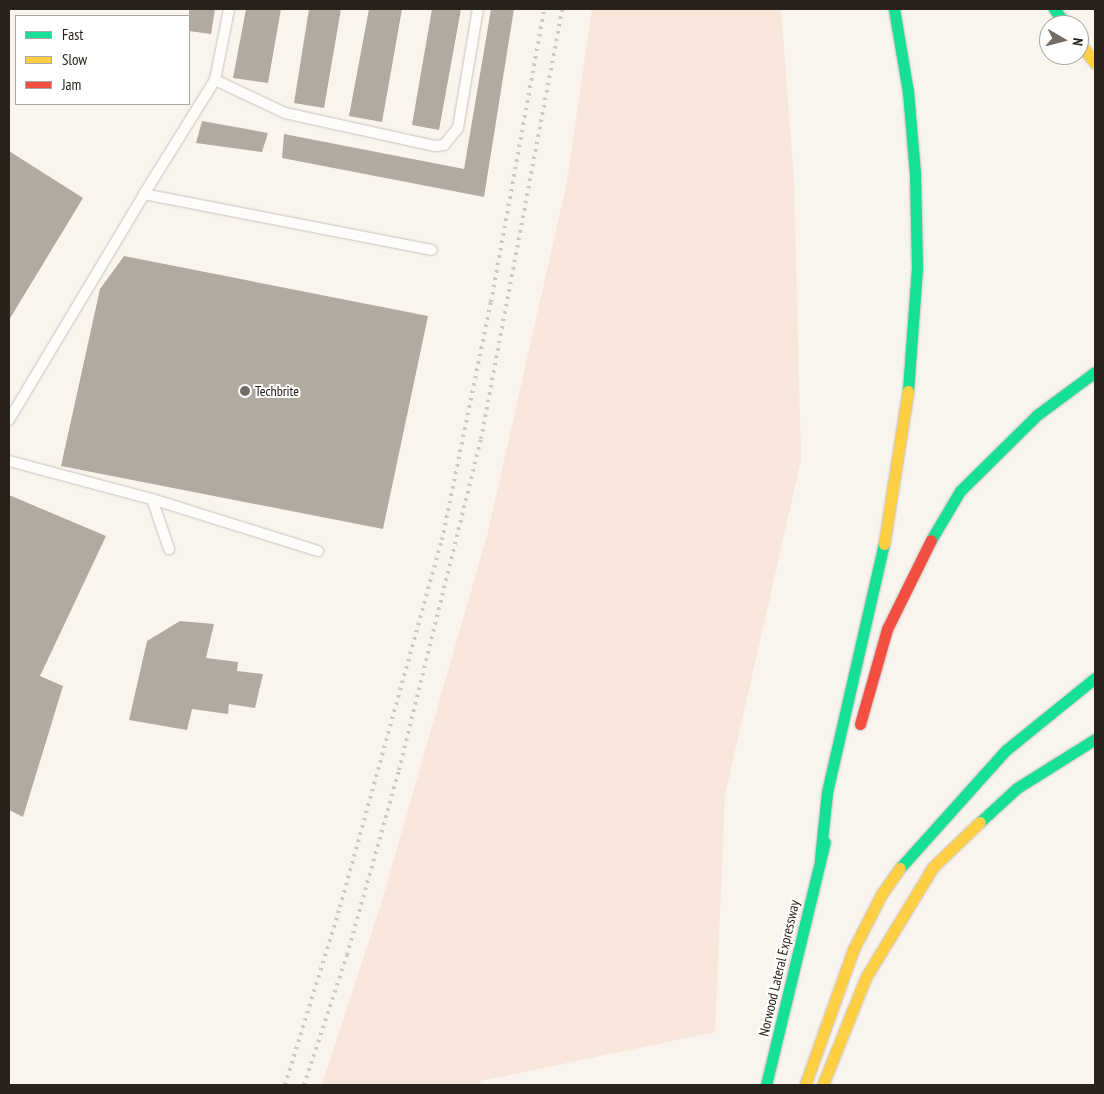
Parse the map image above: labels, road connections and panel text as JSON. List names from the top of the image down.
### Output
{
  "streets": {
    "highway": ["Norwood Lateral Expressway"]
  },
  "places": ["Techbrite"],
  "legend": ["Fast", "Slow", "Jam"],
  "north": "right"
}
